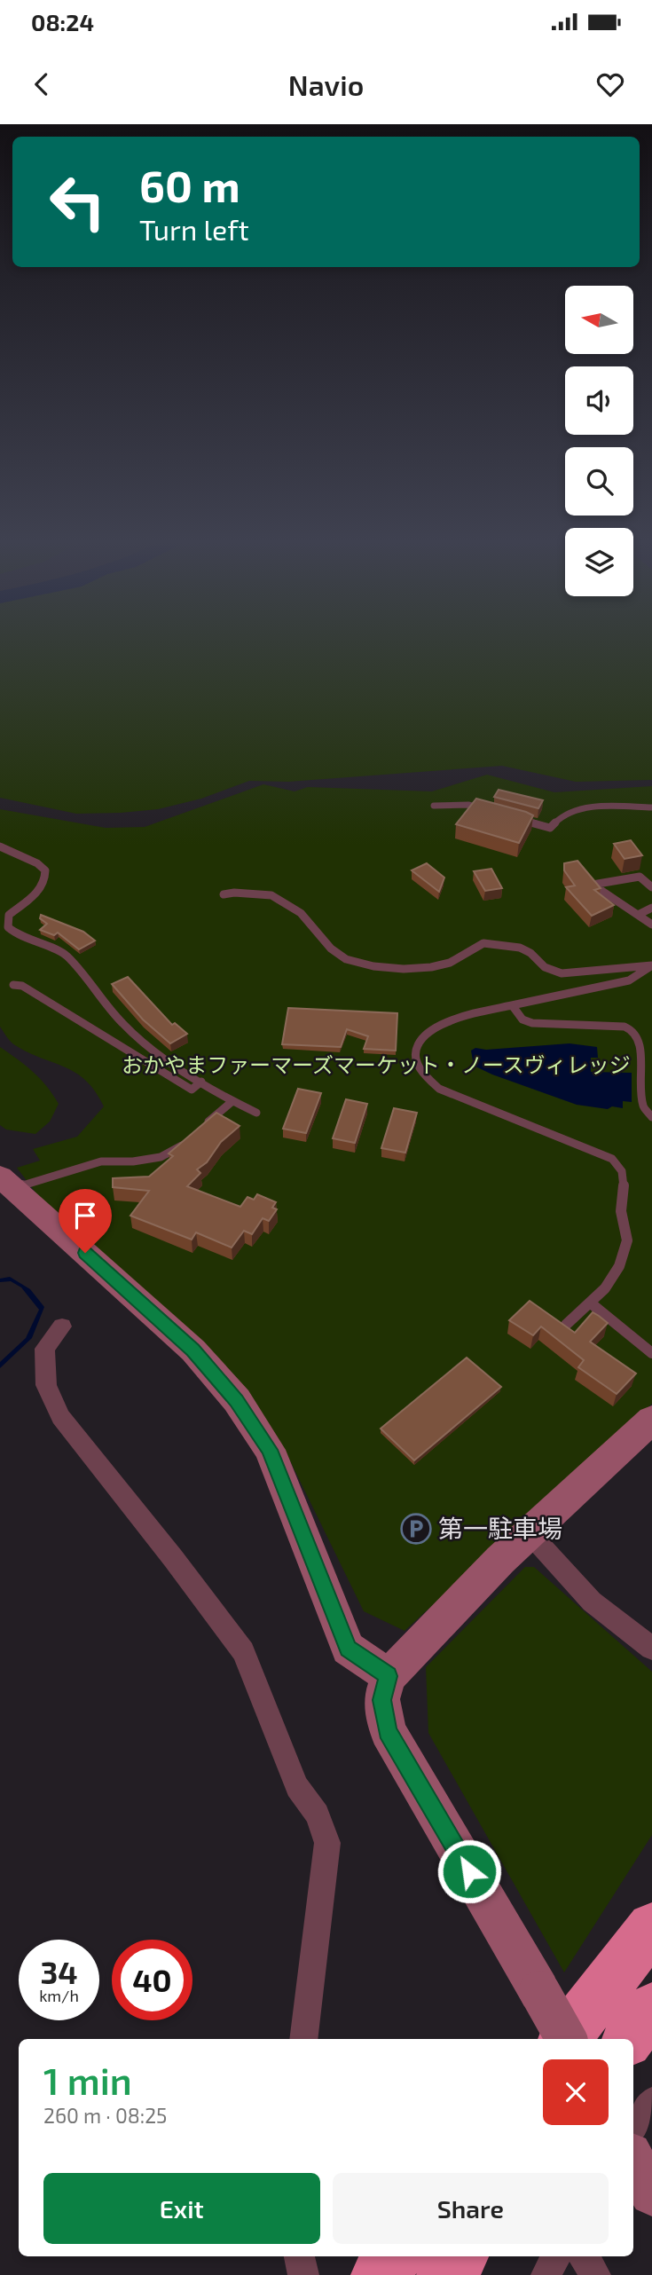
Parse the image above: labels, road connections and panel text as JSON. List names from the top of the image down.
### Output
{
  "parks": ["おかやまファーマーズマーケット・ノースヴィレッジ"],
  "places": {
    "parking": ["第一駐車場"]
  },
  "north": "left",
  "page": {
    "status": "08:24",
    "header": "Navio",
    "turn": ["60 m", "Turn left"],
    "speed": "34 km/h",
    "limit": "40",
    "heading": ["1 min", "260 m · 08:25"],
    "buttons": ["Exit", "Share"]
  }
}
